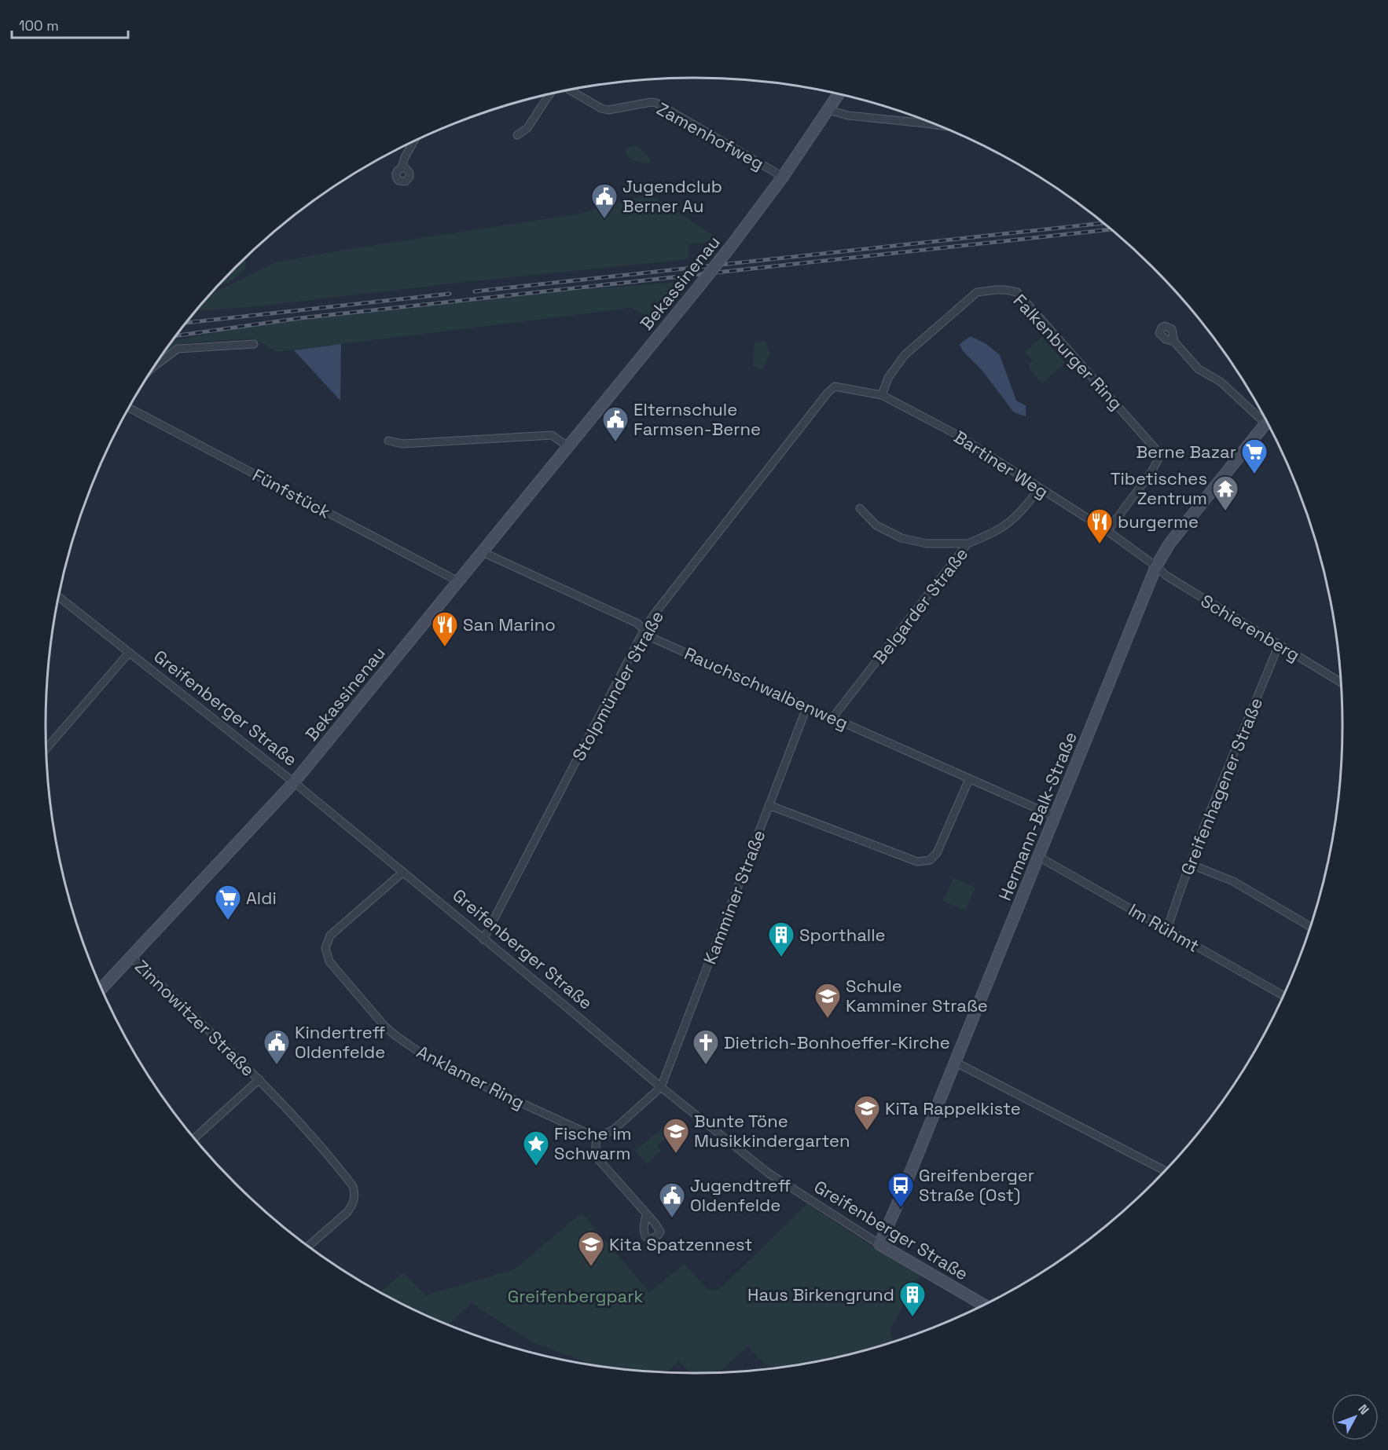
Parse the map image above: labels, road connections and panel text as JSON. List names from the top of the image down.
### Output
{
  "streets": {
    "street": [
      "Zamenhofweg",
      "Bekassinenau",
      "Falkenburger Ring",
      "Bartiner Weg",
      "Fünfstück",
      "Belgarder Straße",
      "Schierenberg",
      "Stolpmünder Straße",
      "Rauchschwalbenweg",
      "Greifenberger Straße",
      "Greifenhagener Straße",
      "Hermann-Balk-Straße",
      "Kamminer Straße",
      "Im Rühmt",
      "Zinnowitzer Straße",
      "Anklamer Ring"
    ]
  },
  "crossings": [
    ["Zamenhofweg", "Bekassinenau"],
    ["Bekassinenau", "Fünfstück"],
    ["Bekassinenau", "Rauchschwalbenweg"],
    ["Bekassinenau", "Greifenberger Straße"],
    ["Bekassinenau", "Zinnowitzer Straße"],
    ["Falkenburger Ring", "Bartiner Weg"],
    ["Bartiner Weg", "Belgarder Straße"],
    ["Bartiner Weg", "Schierenberg"],
    ["Bartiner Weg", "Stolpmünder Straße"],
    ["Bartiner Weg", "Hermann-Balk-Straße"],
    ["Belgarder Straße", "Rauchschwalbenweg"],
    ["Schierenberg", "Greifenhagener Straße"],
    ["Schierenberg", "Hermann-Balk-Straße"],
    ["Stolpmünder Straße", "Rauchschwalbenweg"],
    ["Stolpmünder Straße", "Greifenberger Straße"],
    ["Rauchschwalbenweg", "Hermann-Balk-Straße"],
    ["Rauchschwalbenweg", "Kamminer Straße"],
    ["Greifenberger Straße", "Hermann-Balk-Straße"],
    ["Greifenberger Straße", "Kamminer Straße"],
    ["Greifenberger Straße", "Anklamer Ring"],
    ["Greifenhagener Straße", "Im Rühmt"],
    ["Hermann-Balk-Straße", "Im Rühmt"]
  ],
  "parks": ["Greifenbergpark"],
  "places": {
    "public building": [
      "Jugendclub Berner Au",
      "Elternschule Farmsen-Berne",
      "Kindertreff Oldenfelde",
      "Jugendtreff Oldenfelde"
    ],
    "supermarket": ["Berne Bazar", "Aldi"],
    "temple": ["Tibetisches Zentrum"],
    "restaurant": ["burgerme", "San Marino"],
    "building": ["Sporthalle", "Haus Birkengrund"],
    "school or university": [
      "Schule Kamminer Straße",
      "KiTa Rappelkiste",
      "Bunte Töne Musikkindergarten",
      "Kita Spatzennest"
    ],
    "church": ["Dietrich-Bonhoeffer-Kirche"],
    "place": ["Fische im Schwarm"],
    "bus stop": ["Greifenberger Straße (Ost)"]
  },
  "scale_bar": "100 m",
  "north": "top right"
}
